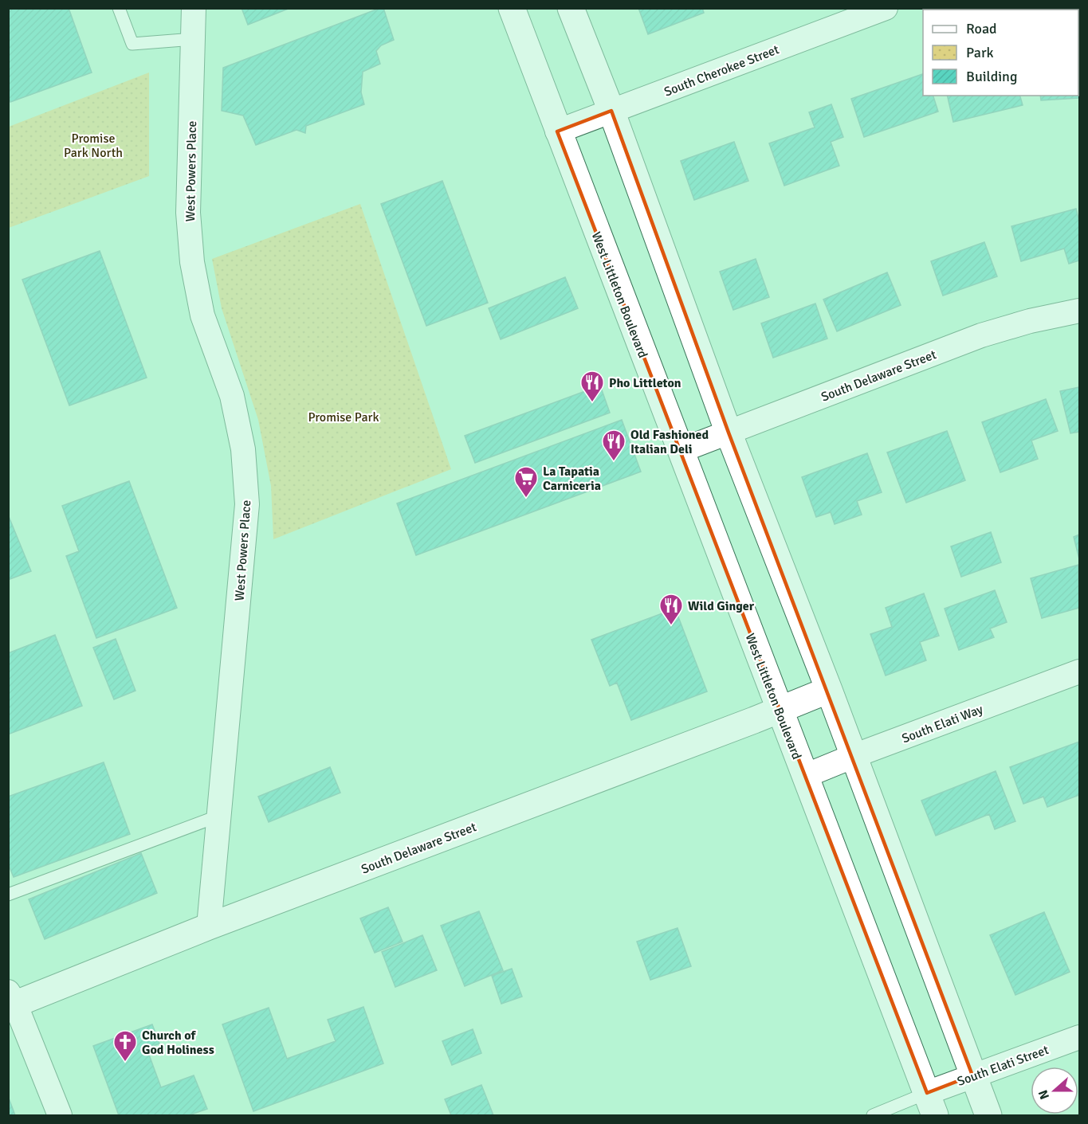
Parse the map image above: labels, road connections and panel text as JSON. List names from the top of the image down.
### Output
{
  "streets": {
    "main road": ["West Littleton Boulevard", "South Delaware Street"],
    "street": [
      "South Cherokee Street",
      "West Powers Place",
      "South Elati Way",
      "South Elati Street"
    ]
  },
  "crossings": [
    ["South Cherokee Street", "West Littleton Boulevard"],
    ["West Powers Place", "South Delaware Street"],
    ["West Littleton Boulevard", "South Delaware Street"],
    ["West Littleton Boulevard", "South Elati Way"],
    ["West Littleton Boulevard", "South Elati Street"]
  ],
  "parks": ["Promise Park North", "Promise Park"],
  "places": {
    "restaurant": ["Pho Littleton", "Old Fashioned Italian Deli", "Wild Ginger"],
    "supermarket": ["La Tapatia Carniceria"],
    "church": ["Church of God Holiness"]
  },
  "legend": ["Road", "Park", "Building"],
  "north": "left"
}
